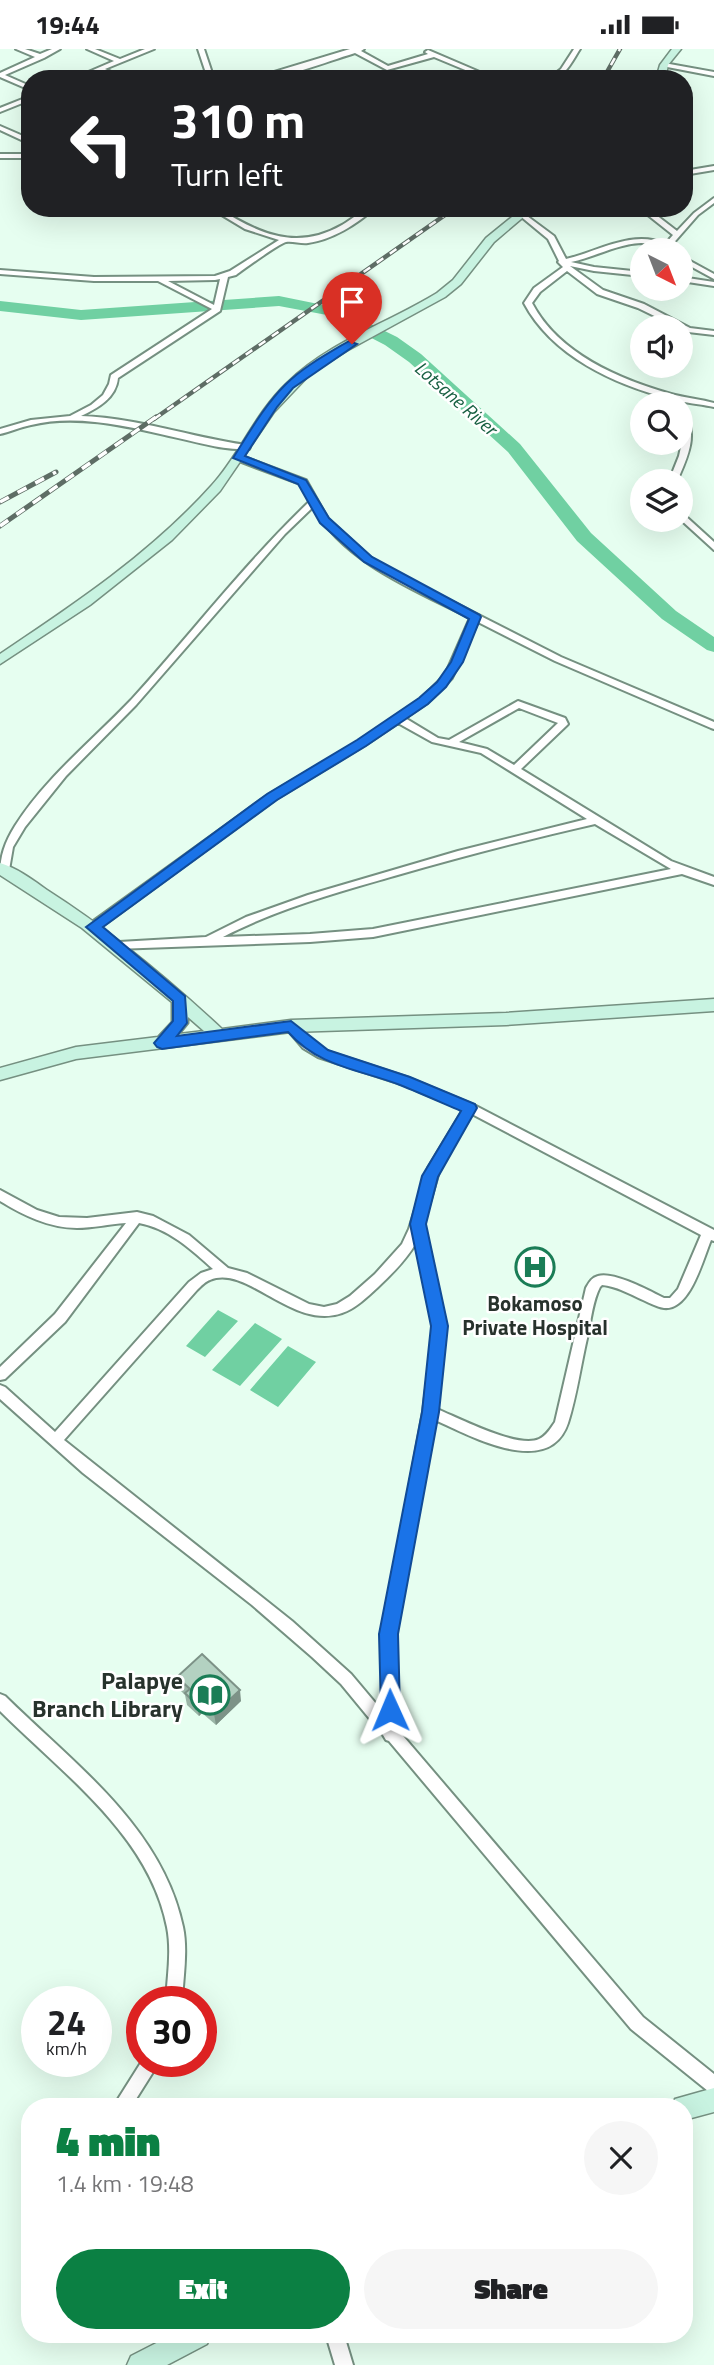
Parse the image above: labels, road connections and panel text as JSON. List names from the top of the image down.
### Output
{
  "water": ["Lotsane River"],
  "places": {
    "hospital": ["Bokamoso Private Hospital"],
    "library": ["Palapye Branch Library"]
  },
  "north": "bottom right",
  "page": {
    "status": "19:44",
    "turn": ["310 m", "Turn left"],
    "speed": "24 km/h",
    "limit": "30",
    "heading": ["4 min", "1.4 km · 19:48"],
    "buttons": ["Exit", "Share"]
  }
}
